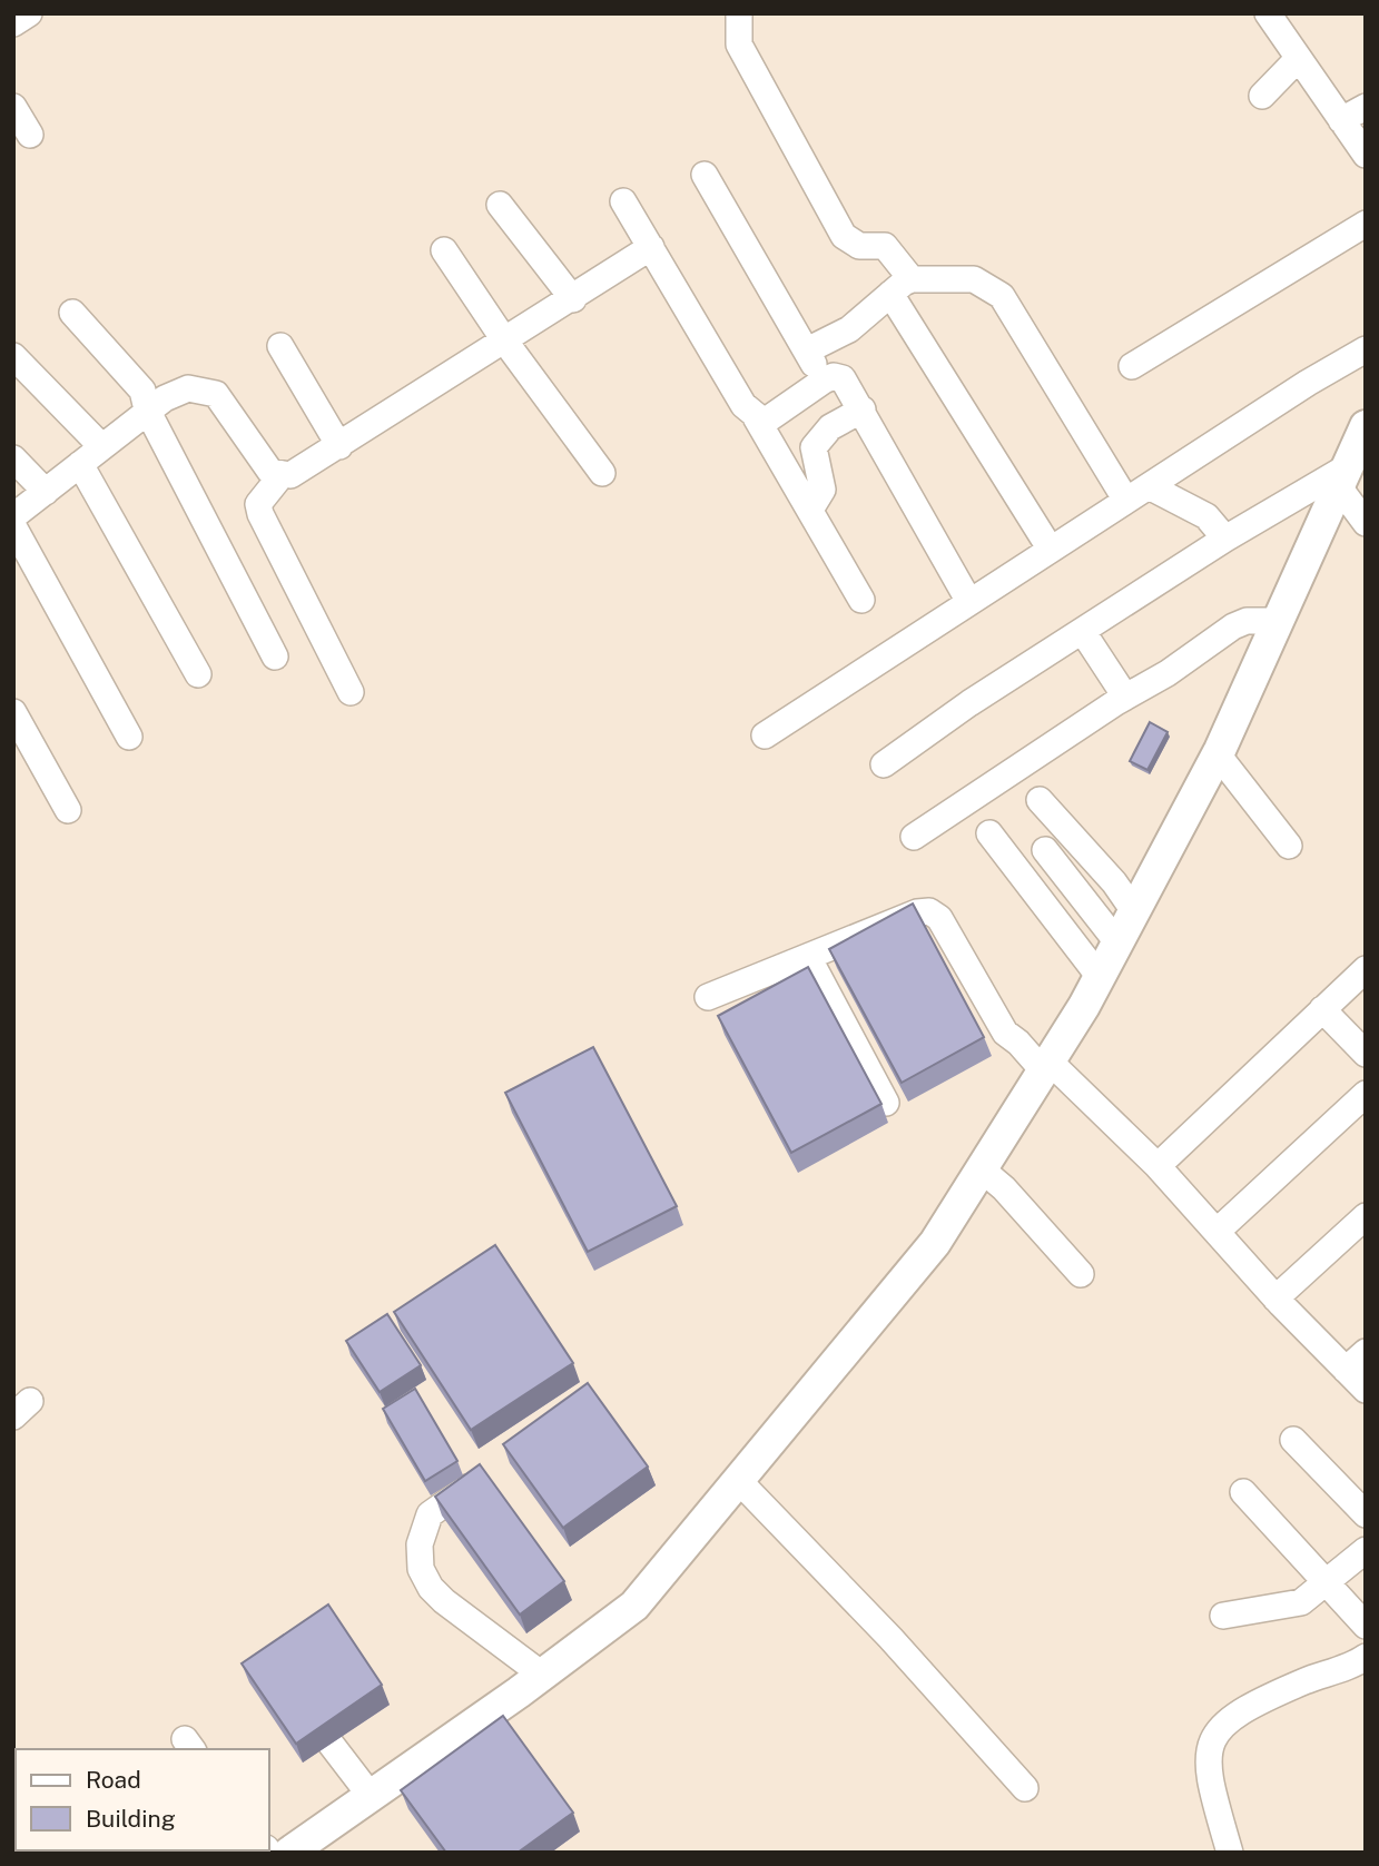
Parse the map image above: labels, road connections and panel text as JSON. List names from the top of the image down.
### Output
{
  "legend": ["Road", "Building"]
}
